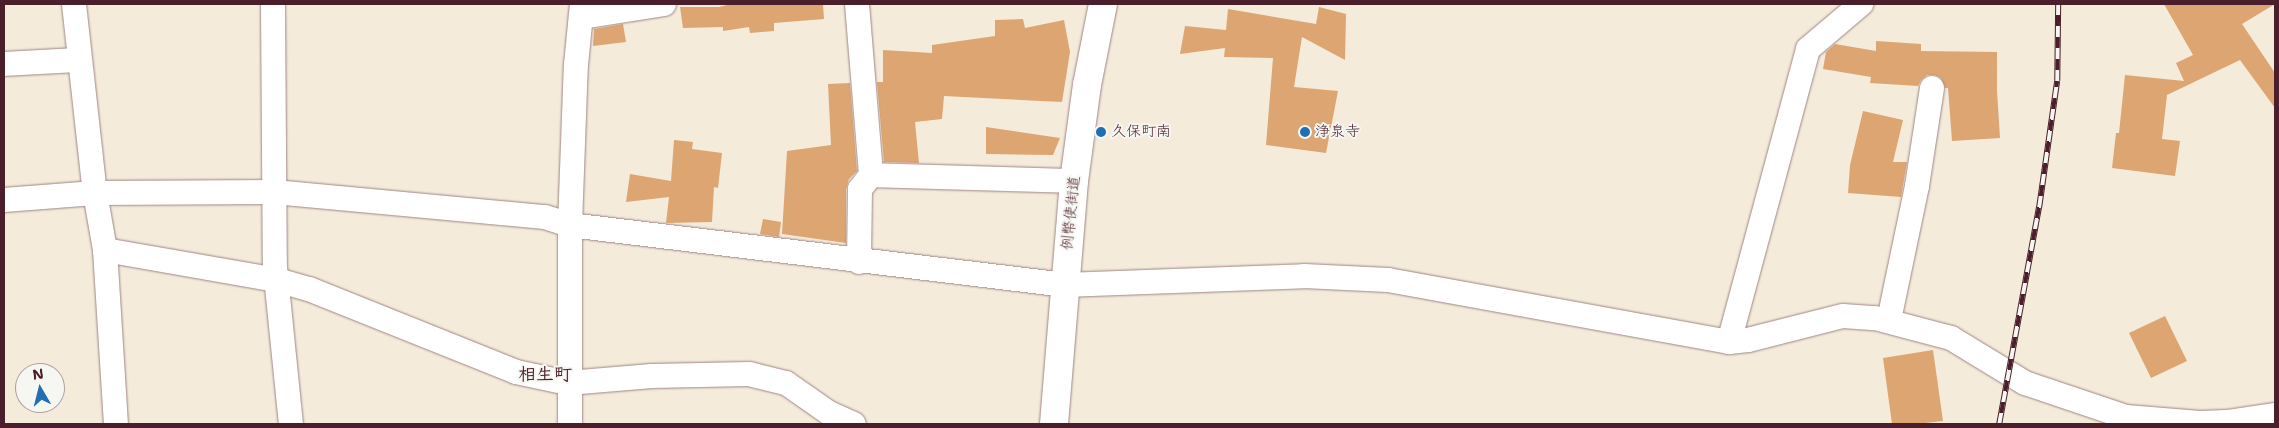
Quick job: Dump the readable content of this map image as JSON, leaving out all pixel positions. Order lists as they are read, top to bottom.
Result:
{
  "streets": {
    "street": ["例幣使街道"]
  },
  "districts": ["相生町"],
  "places": ["久保町南", "浄泉寺"],
  "north": "top"
}
